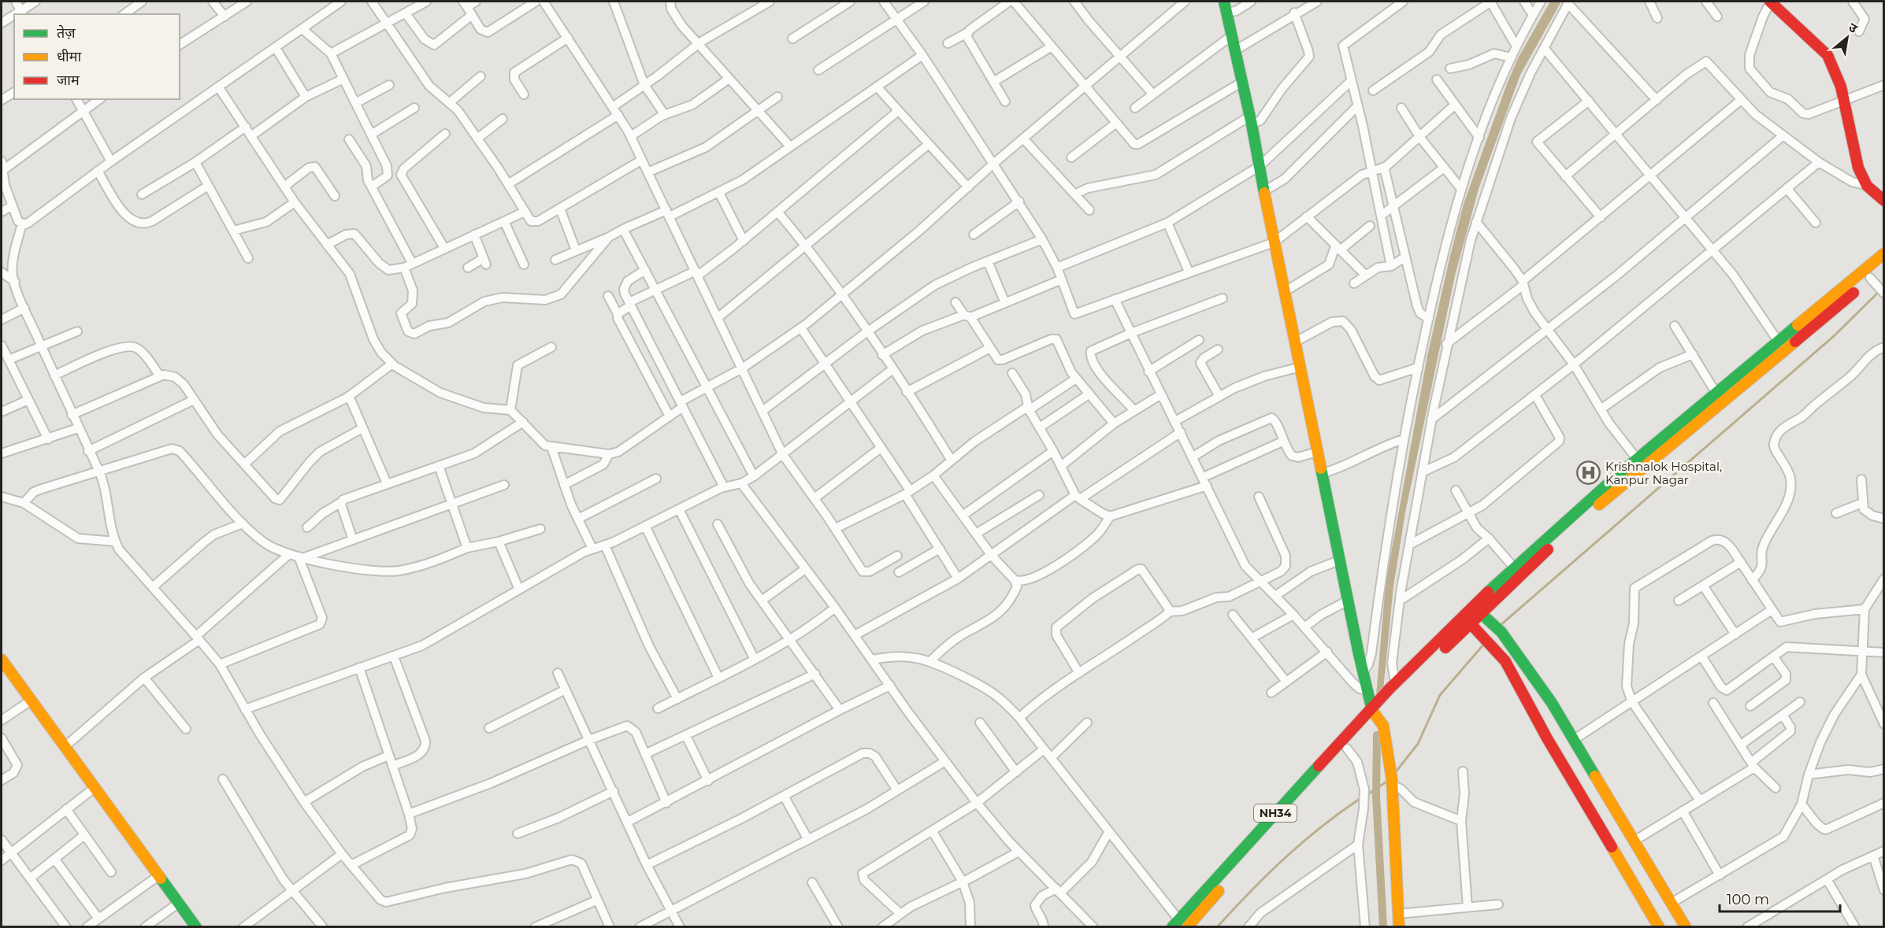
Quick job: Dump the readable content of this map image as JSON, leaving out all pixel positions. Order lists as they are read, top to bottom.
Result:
{
  "streets": {
    "main road": ["NH34"]
  },
  "places": {
    "hospital": ["Krishnalok Hospital, Kanpur Nagar"]
  },
  "legend": ["तेज़", "धीमा", "जाम"],
  "scale_bar": "100 m",
  "north": "top right"
}
